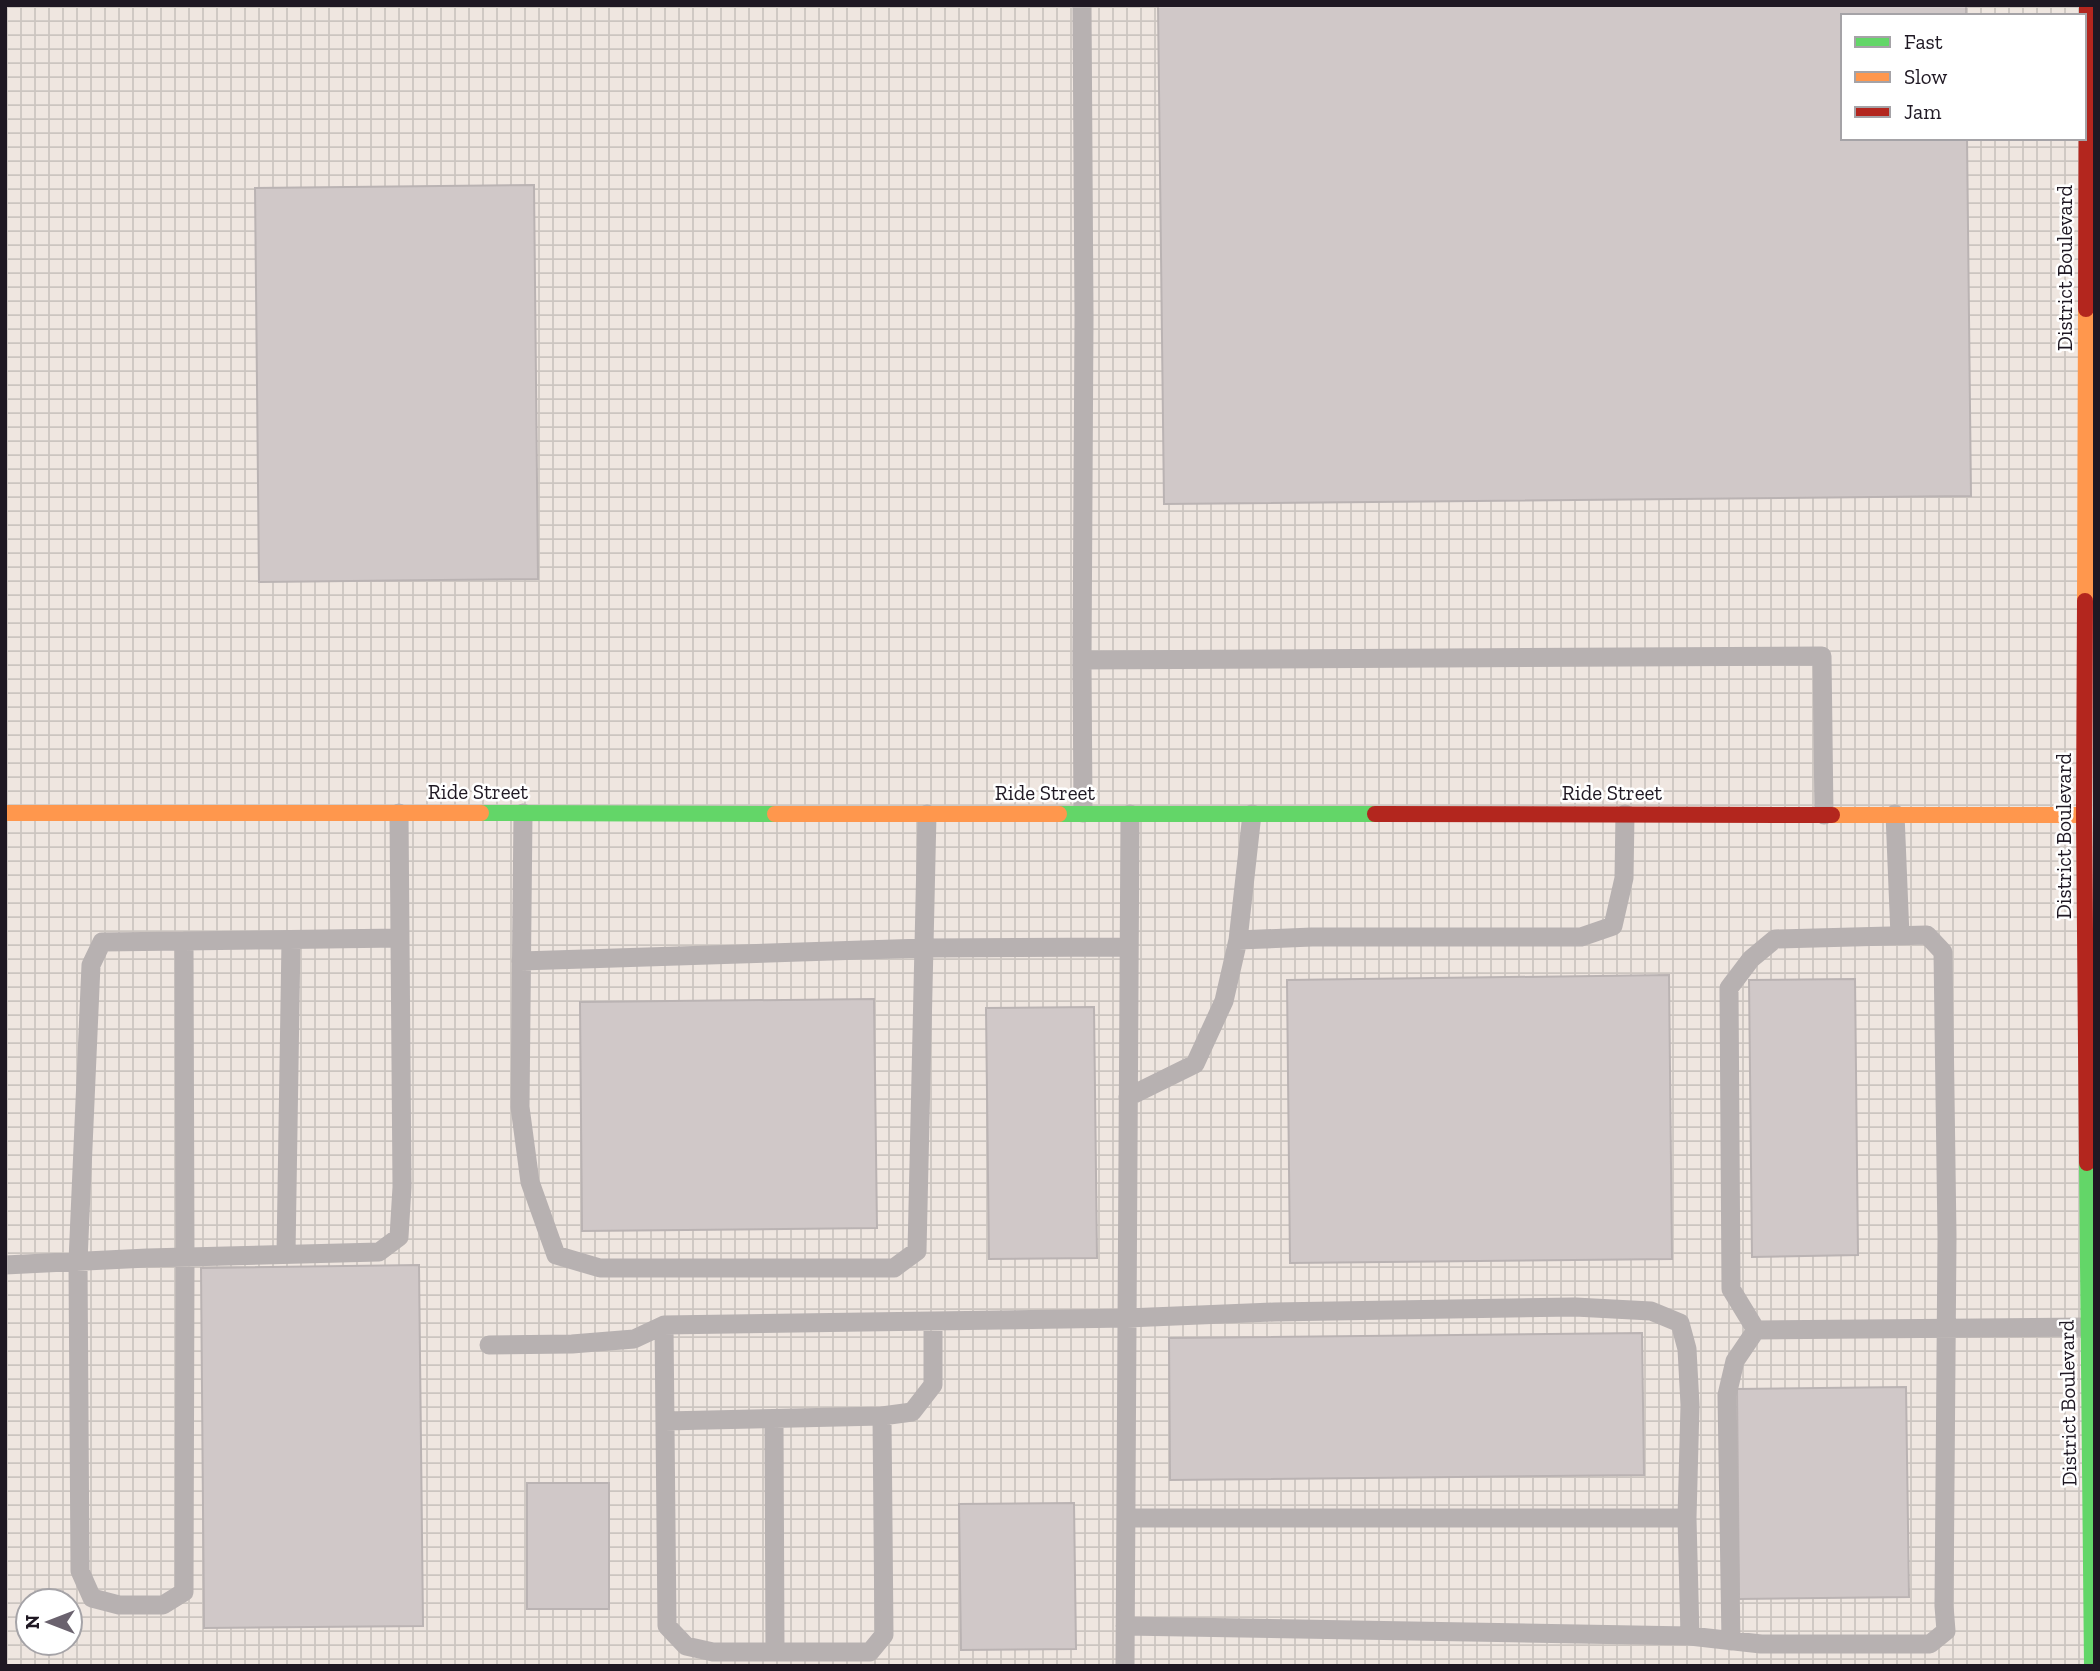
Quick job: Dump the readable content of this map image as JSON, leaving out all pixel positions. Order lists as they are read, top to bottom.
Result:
{
  "streets": {
    "street": ["District Boulevard", "Ride Street"]
  },
  "crossings": [
    ["District Boulevard", "Ride Street"]
  ],
  "legend": ["Fast", "Slow", "Jam"],
  "north": "left"
}
